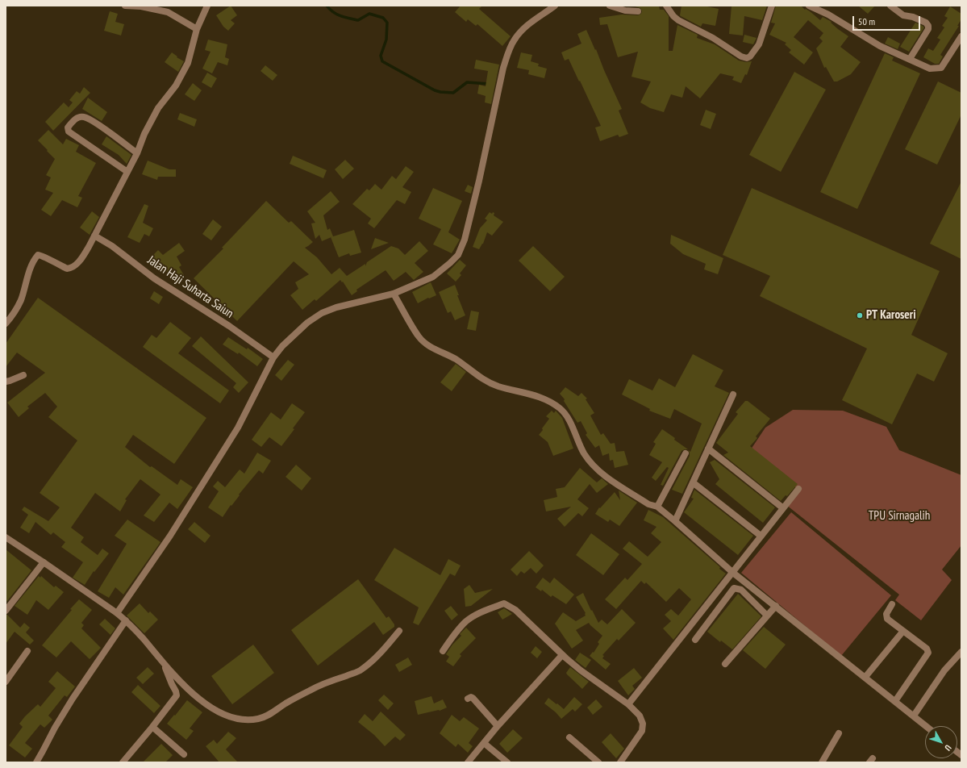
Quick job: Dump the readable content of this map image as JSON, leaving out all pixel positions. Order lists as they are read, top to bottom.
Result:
{
  "streets": {
    "street": ["Jalan Haji Suharta Saiun"]
  },
  "parks": ["TPU Sirnagalih"],
  "places": ["PT Karoseri"],
  "scale_bar": "50 m",
  "north": "bottom right"
}
